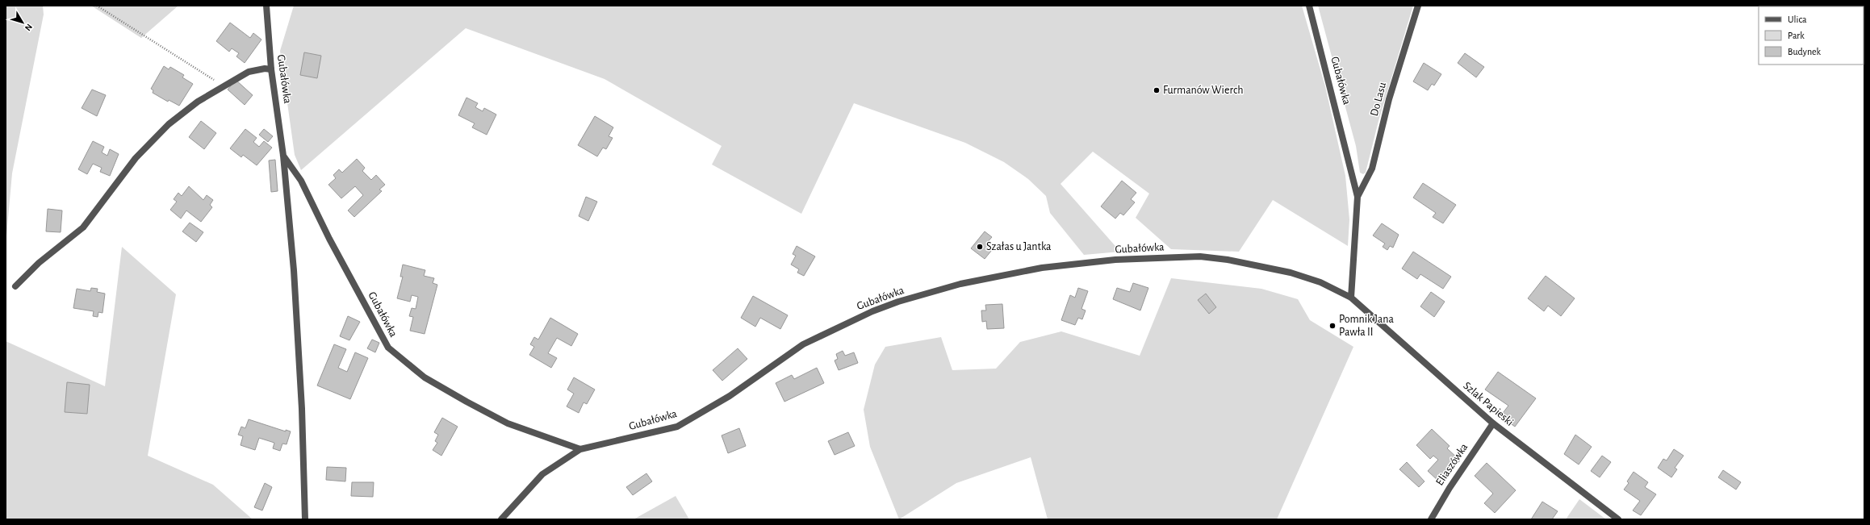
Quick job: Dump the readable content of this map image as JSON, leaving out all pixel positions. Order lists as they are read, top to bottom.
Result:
{
  "streets": {
    "street": [
      "Gubałówka",
      "Do Lasu",
      "Szlak Papieski",
      "Eliaszówka"
    ]
  },
  "crossings": [
    ["Gubałówka", "Do Lasu"],
    ["Gubałówka", "Szlak Papieski"],
    ["Szlak Papieski", "Eliaszówka"]
  ],
  "places": ["Furmanów Wierch", "Szałas u Jantka", "Pomnik Jana Pawła II"],
  "legend": ["Ulica", "Park", "Budynek"],
  "north": "bottom right"
}
